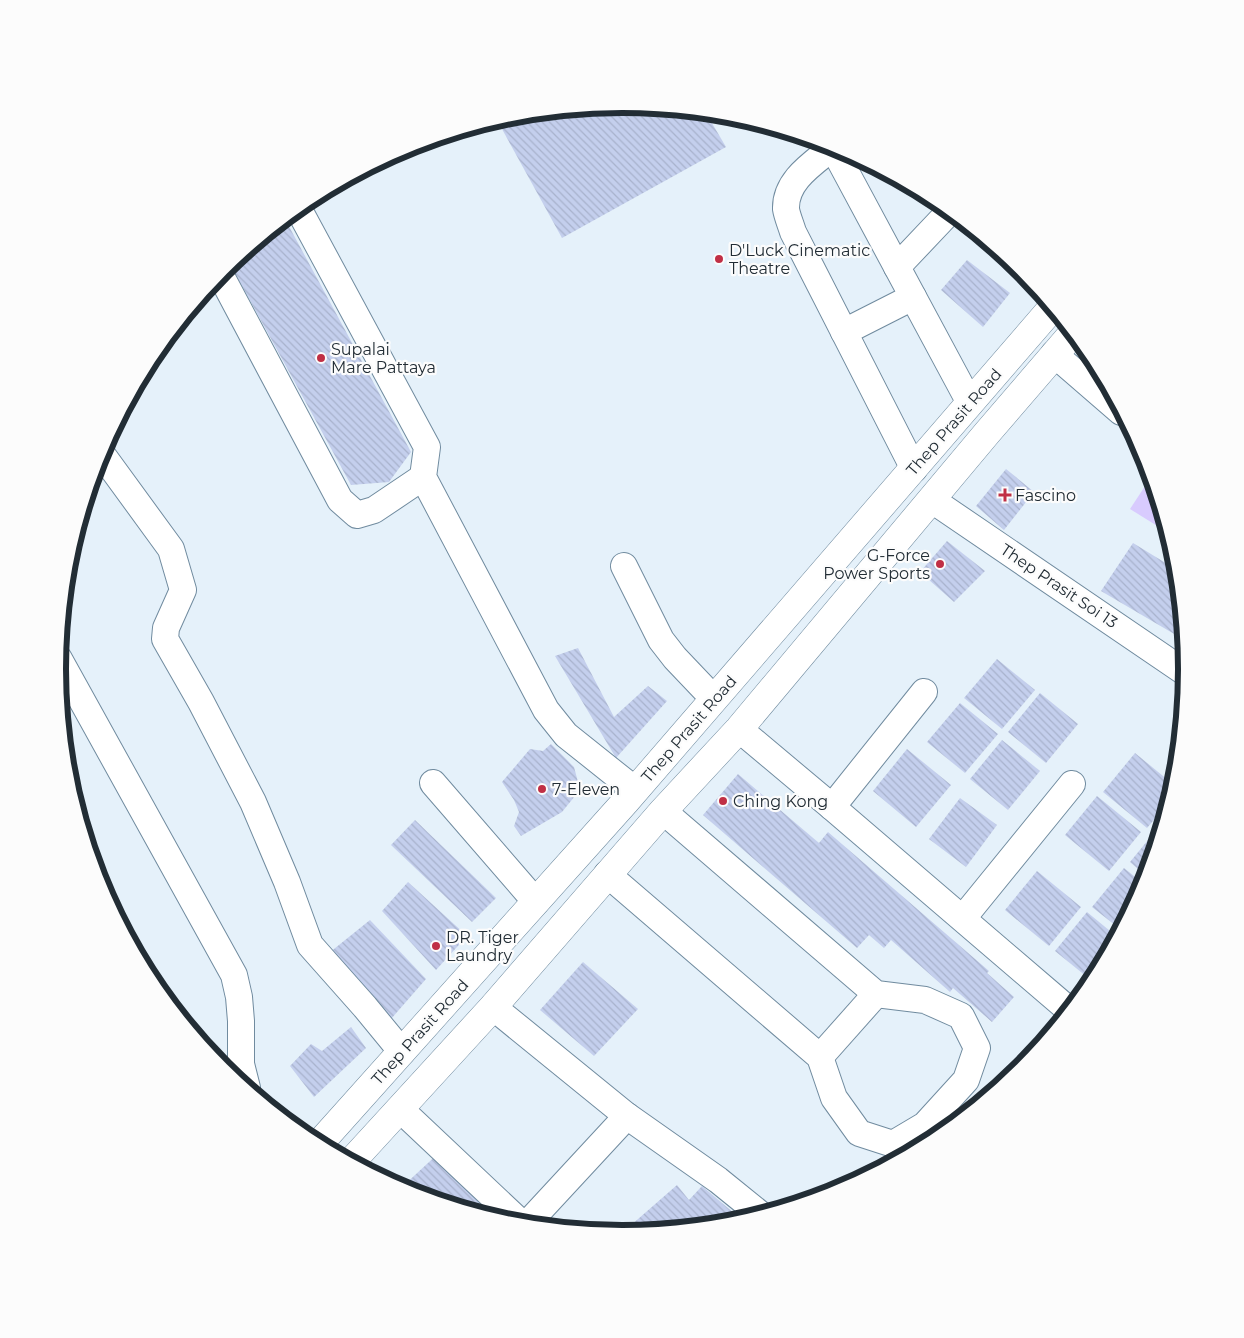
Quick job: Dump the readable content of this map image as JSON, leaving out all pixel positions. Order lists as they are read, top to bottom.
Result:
{
  "streets": {
    "main road": ["Thep Prasit Road"],
    "street": ["Thep Prasit Soi 13"]
  },
  "crossings": [
    ["Thep Prasit Road", "Thep Prasit Soi 13"]
  ],
  "places": {
    "other": [
      "D'Luck Cinematic Theatre",
      "Supalai Mare Pattaya",
      "G-Force Power Sports",
      "7-Eleven",
      "Ching Kong",
      "DR. Tiger Laundry"
    ],
    "health": ["Fascino"]
  }
}
